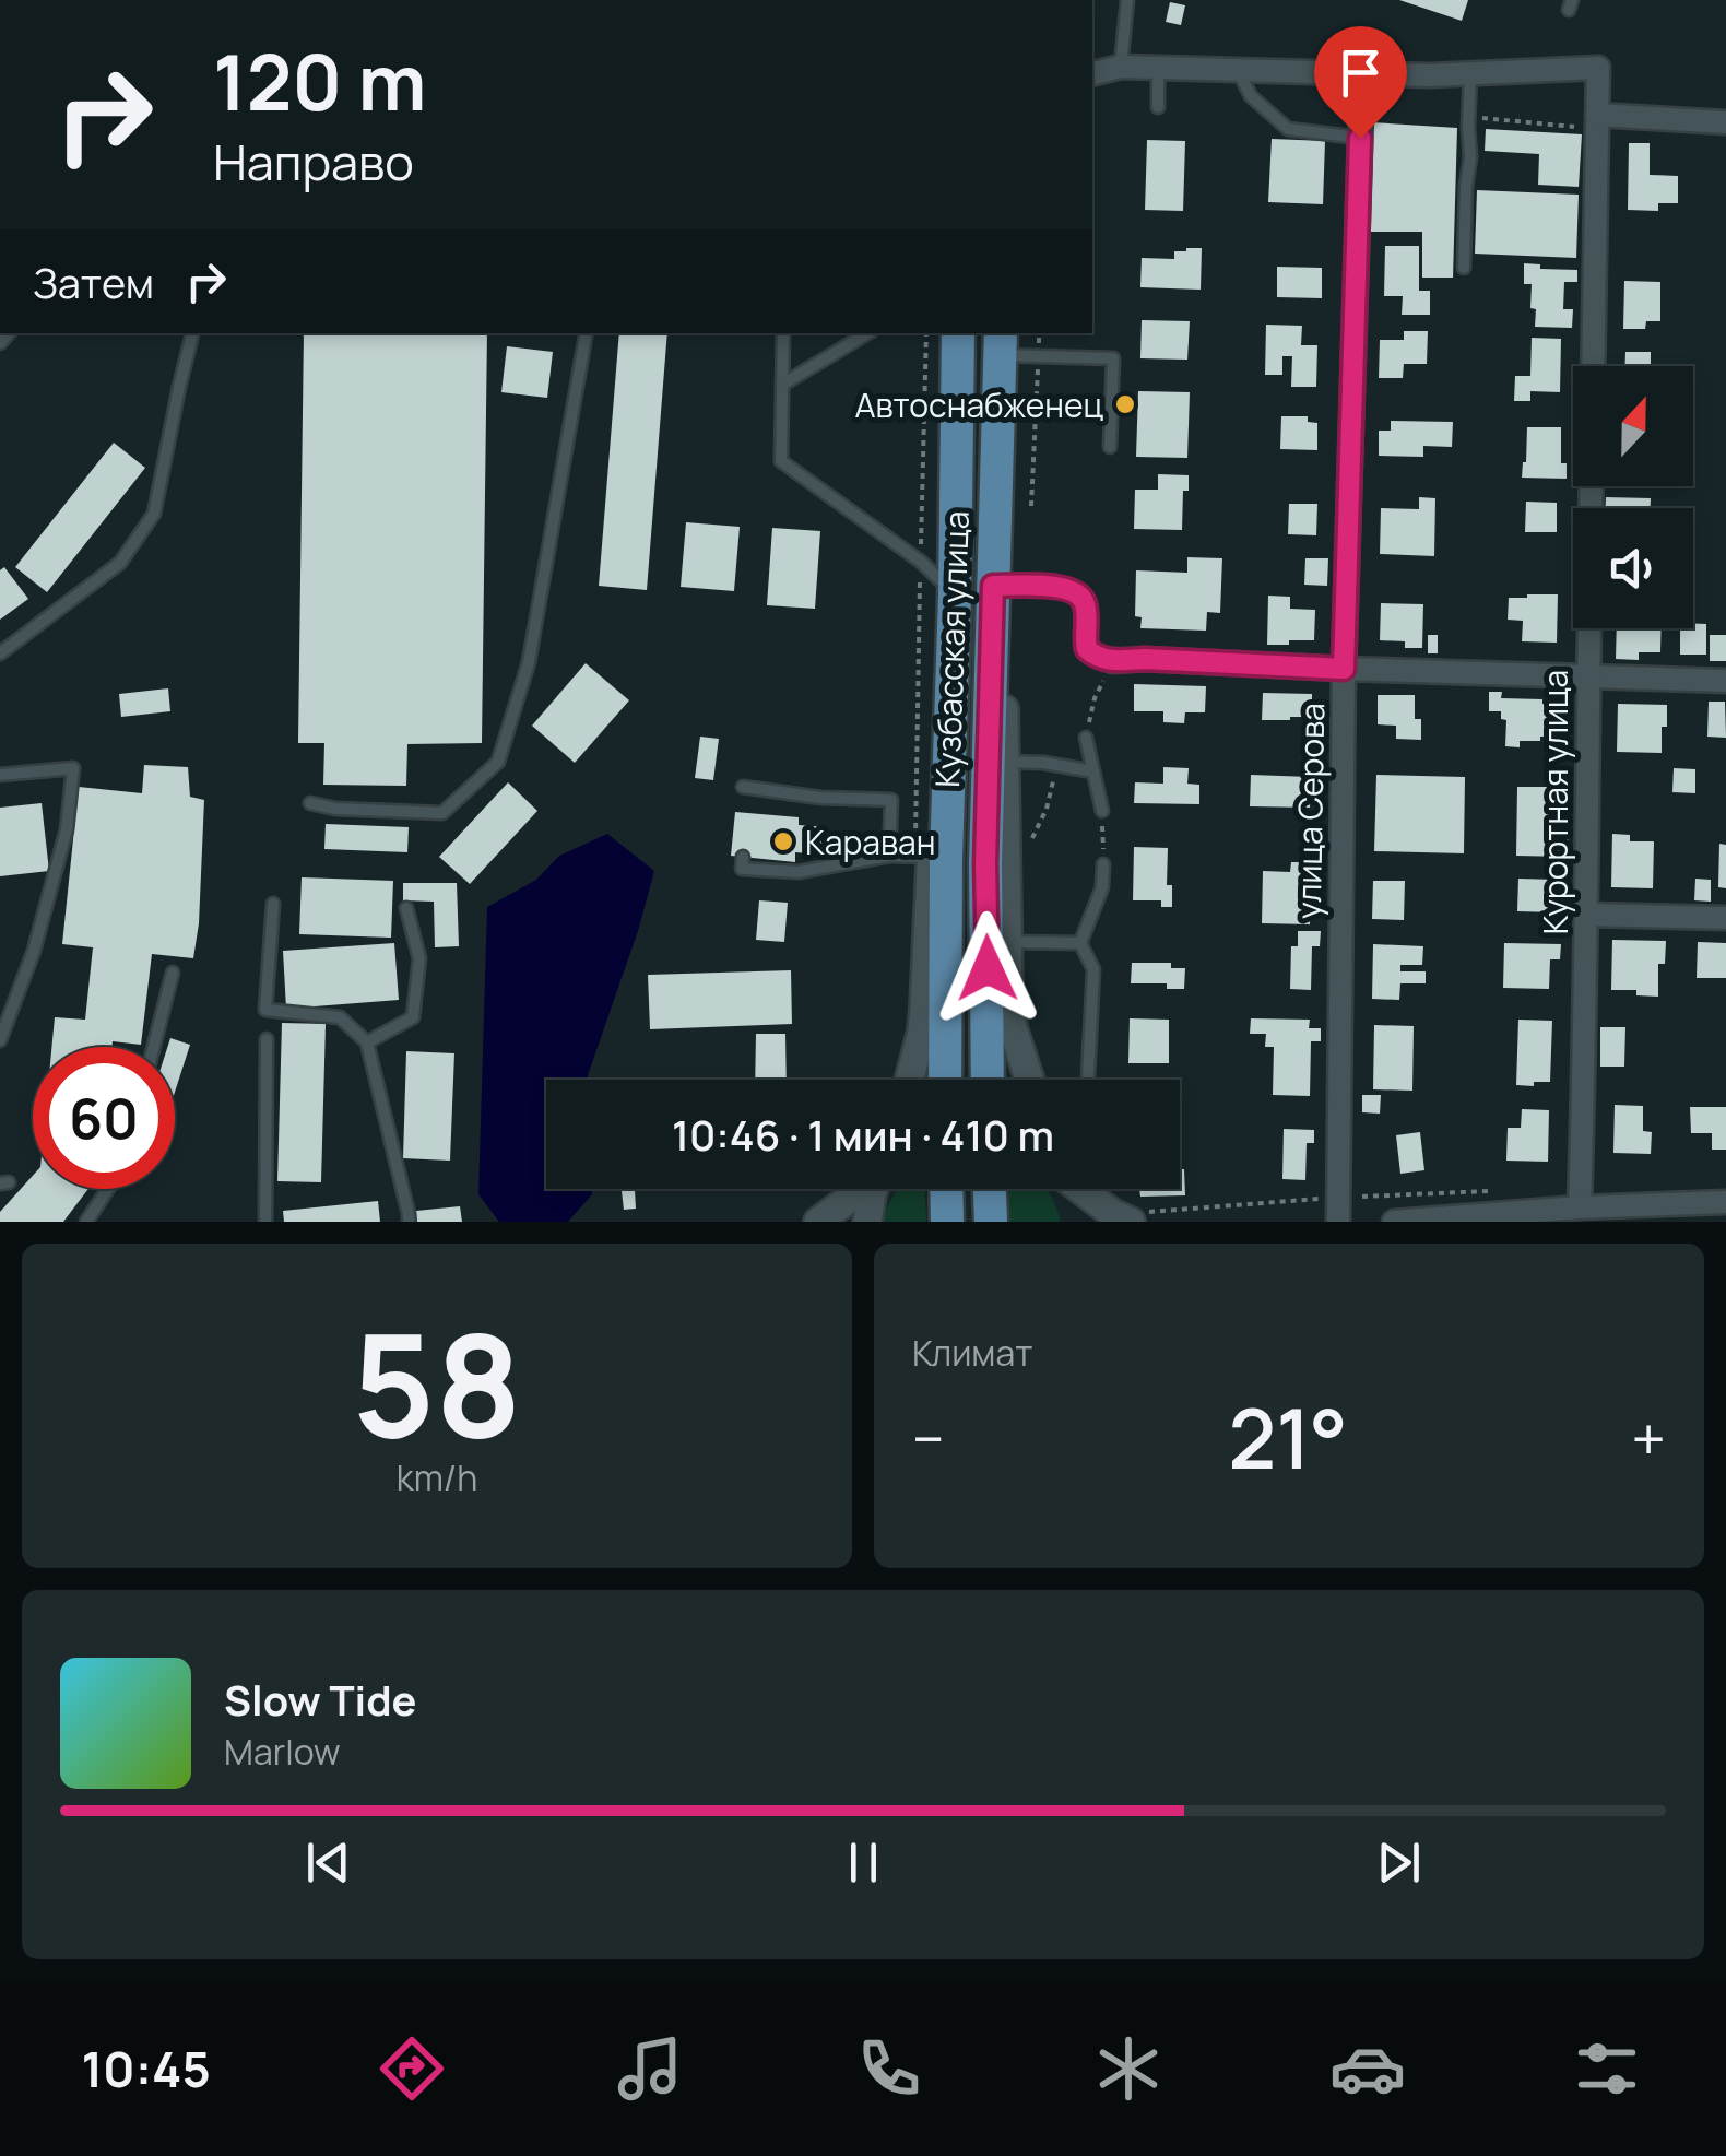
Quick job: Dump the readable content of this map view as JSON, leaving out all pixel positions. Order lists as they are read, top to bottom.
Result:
{
  "streets": {
    "main road": ["Кузбасская улица"],
    "street": ["Курортная улица", "улица Серова"]
  },
  "places": ["Автоснабженец", "Караван"],
  "north": "top",
  "page": {
    "turn": ["120 m", "Направо"],
    "then": "Затем",
    "limit": "60",
    "trip": "10:46 · 1 мин · 410 m",
    "tile": [
      ["58", "km/h"],
      "Климат"
    ],
    "heat": ["−", "21°", "+"],
    "song": ["Slow Tide", "Marlow"],
    "tabs": "10:45"
  }
}
